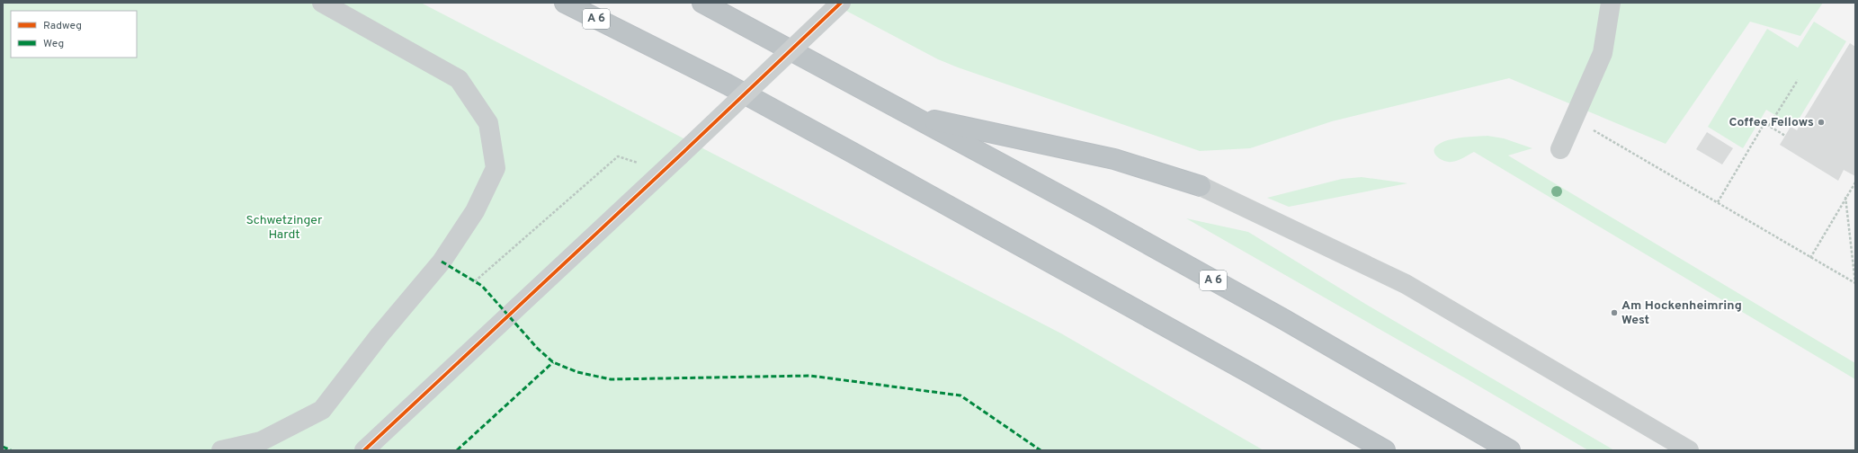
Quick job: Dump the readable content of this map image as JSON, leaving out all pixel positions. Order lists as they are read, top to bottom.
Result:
{
  "streets": {
    "highway": ["A 6"]
  },
  "parks": ["Schwetzinger Hardt"],
  "places": ["Coffee Fellows", "Am Hockenheimring West"],
  "legend": ["Radweg", "Weg"]
}
